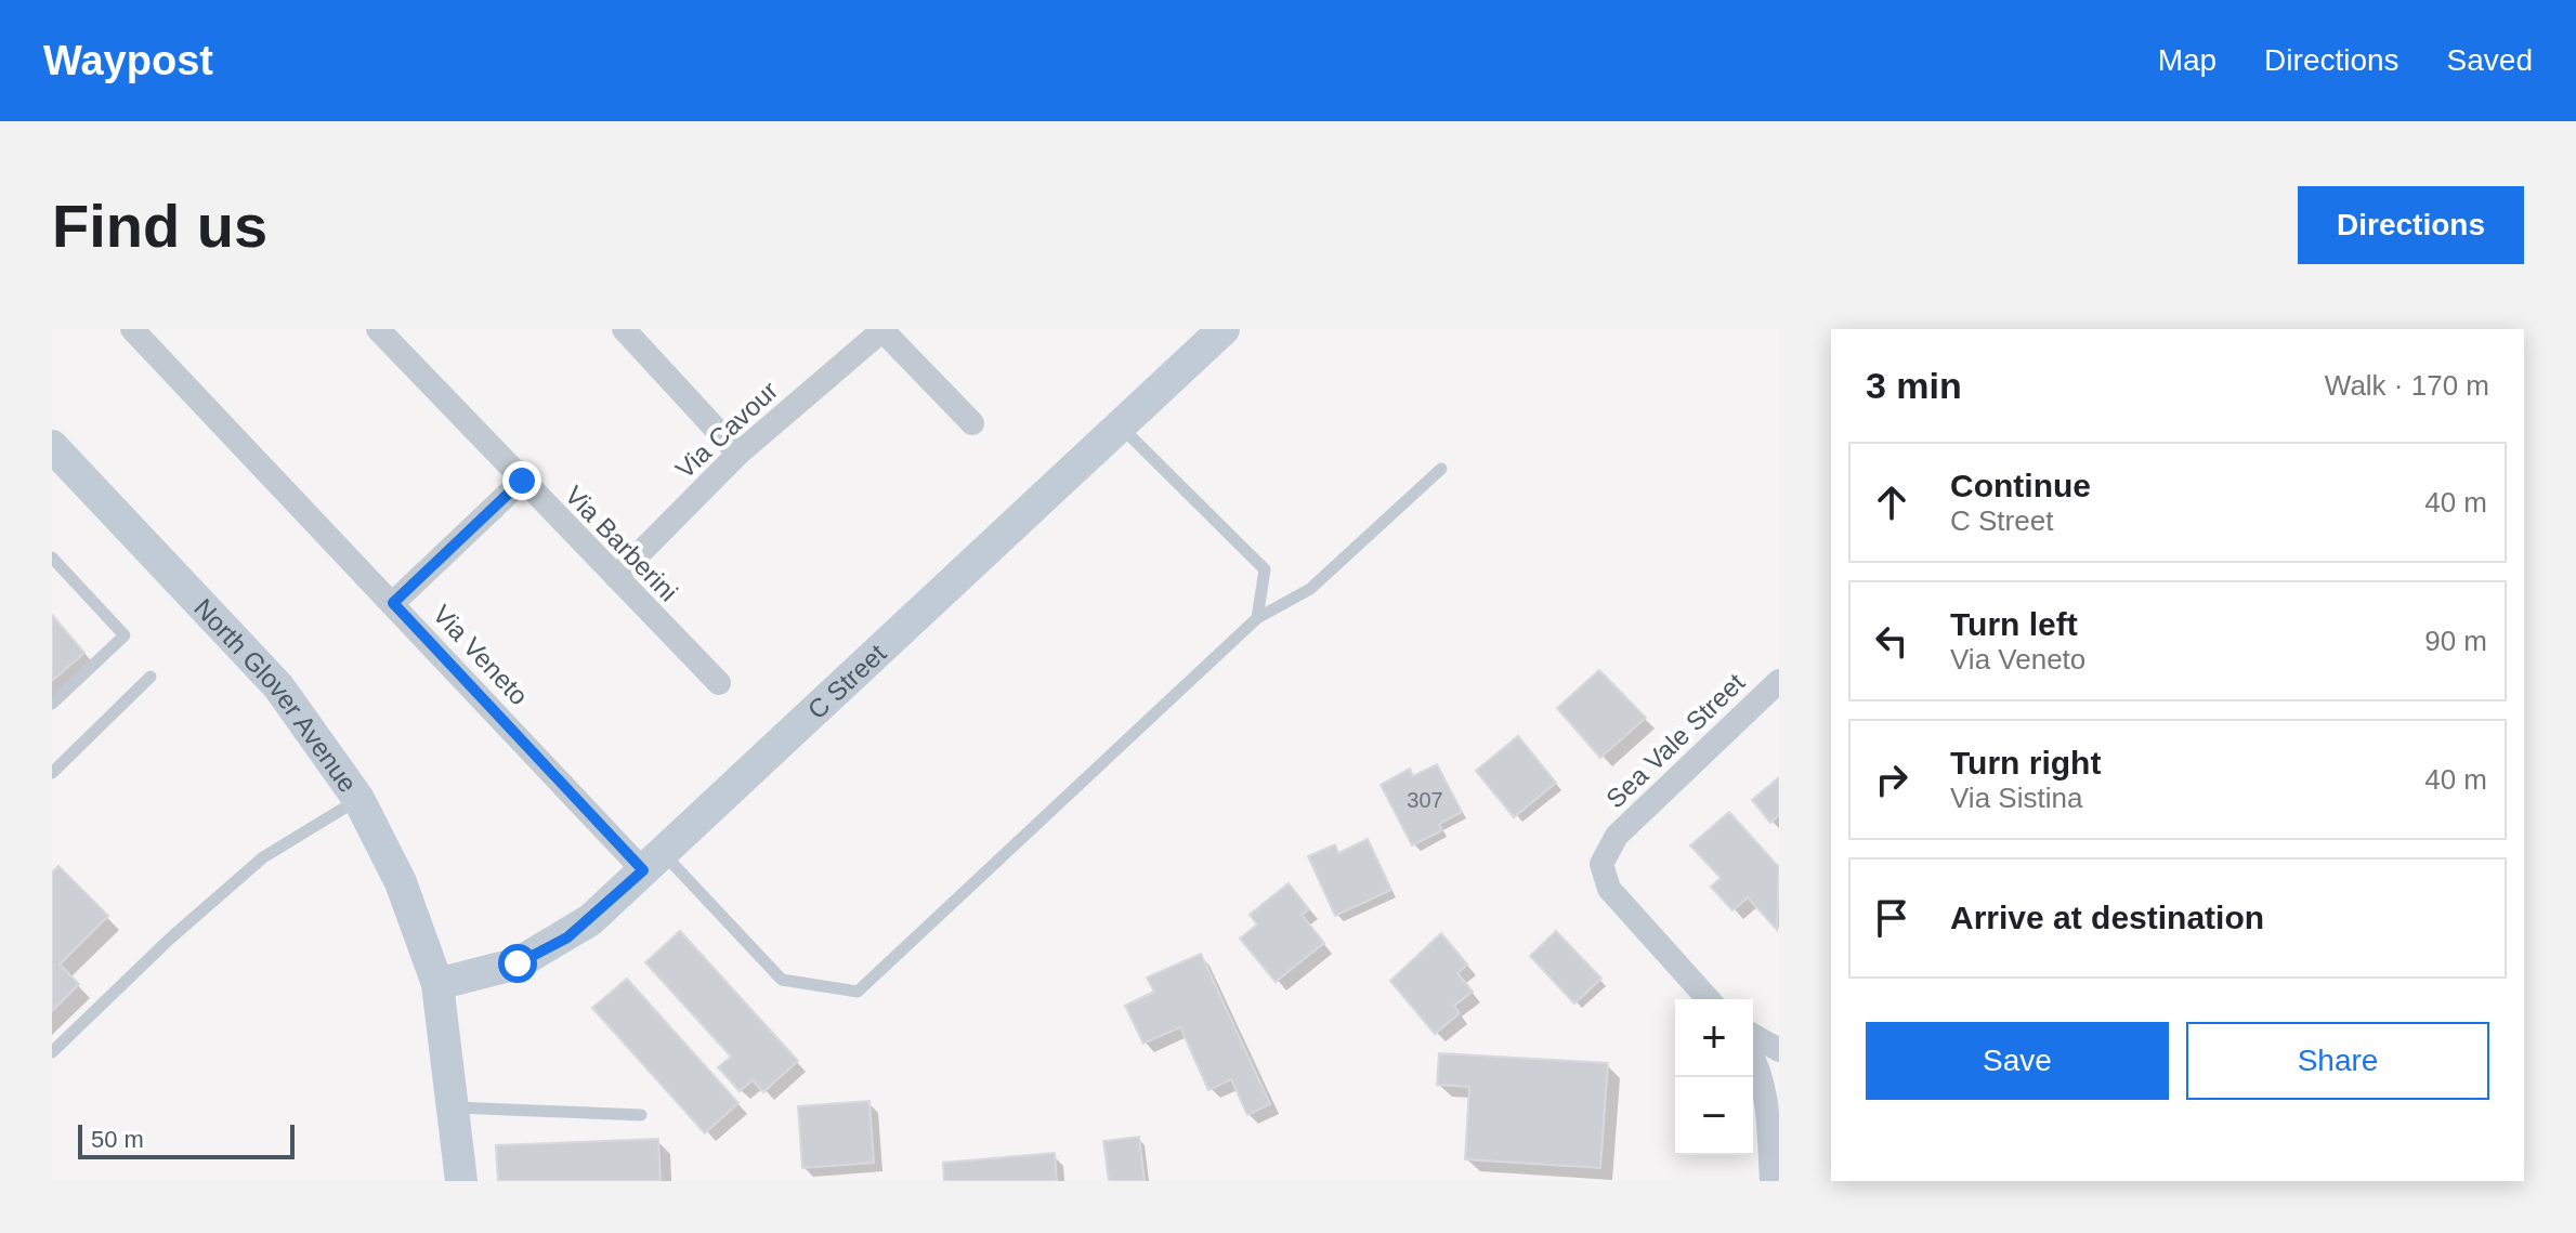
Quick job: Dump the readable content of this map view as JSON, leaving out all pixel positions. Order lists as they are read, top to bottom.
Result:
{
  "streets": {
    "street": [
      "Via Cavour",
      "Via Barberini",
      "Via Veneto",
      "C Street",
      "North Glover Avenue",
      "Sea Vale Street"
    ]
  },
  "crossings": [
    ["Via Cavour", "Via Barberini"],
    ["Via Veneto", "C Street"],
    ["C Street", "North Glover Avenue"]
  ],
  "house_numbers": ["307"],
  "scale_bar": "50 m",
  "page": {
    "header": "Waypost",
    "nav": ["Map", "Directions", "Saved"],
    "buttons": [
      "Directions",
      ["Save", "Share"]
    ],
    "title": "Find us",
    "heading": ["3 min", "Walk · 170 m"],
    "list": [
      ["Continue", "C Street", "40 m"],
      ["Turn left", "Via Veneto", "90 m"],
      ["Turn right", "Via Sistina", "40 m"],
      "Arrive at destination"
    ],
    "map_buttons": ["+", "−"],
    "scale": "50 m"
  }
}
